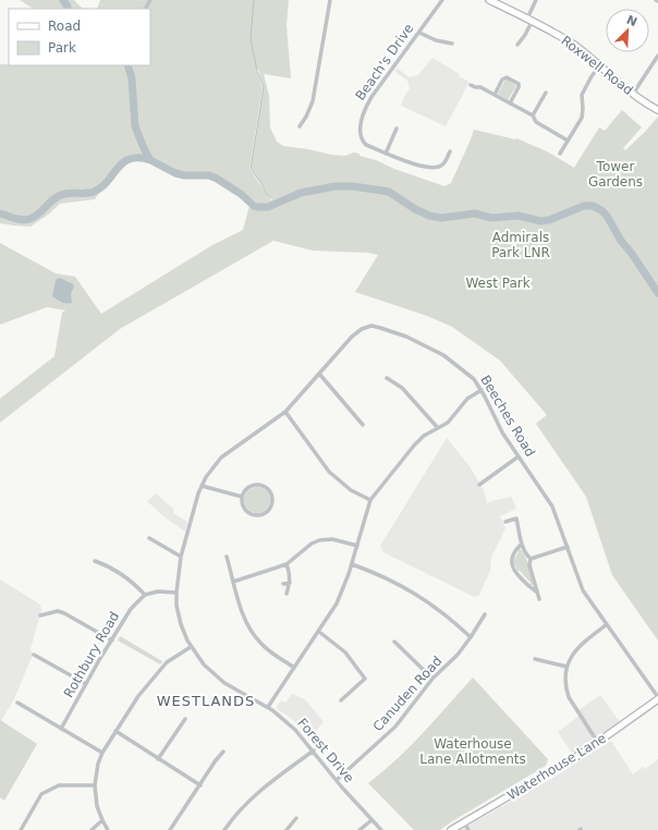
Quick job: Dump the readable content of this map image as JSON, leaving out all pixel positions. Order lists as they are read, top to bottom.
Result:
{
  "streets": {
    "main road": ["Roxwell Road", "Waterhouse Lane"],
    "street": [
      "Beach's Drive",
      "Beeches Road",
      "Rothbury Road",
      "Canuden Road",
      "Forest Drive"
    ]
  },
  "crossings": [
    ["Beeches Road", "Forest Drive"],
    ["Beeches Road", "Waterhouse Lane"],
    ["Canuden Road", "Forest Drive"]
  ],
  "districts": ["WESTLANDS"],
  "parks": [
    "Tower Gardens",
    "Admirals Park LNR",
    "West Park",
    "Waterhouse Lane Allotments"
  ],
  "legend": ["Road", "Park"],
  "north": "top right"
}
